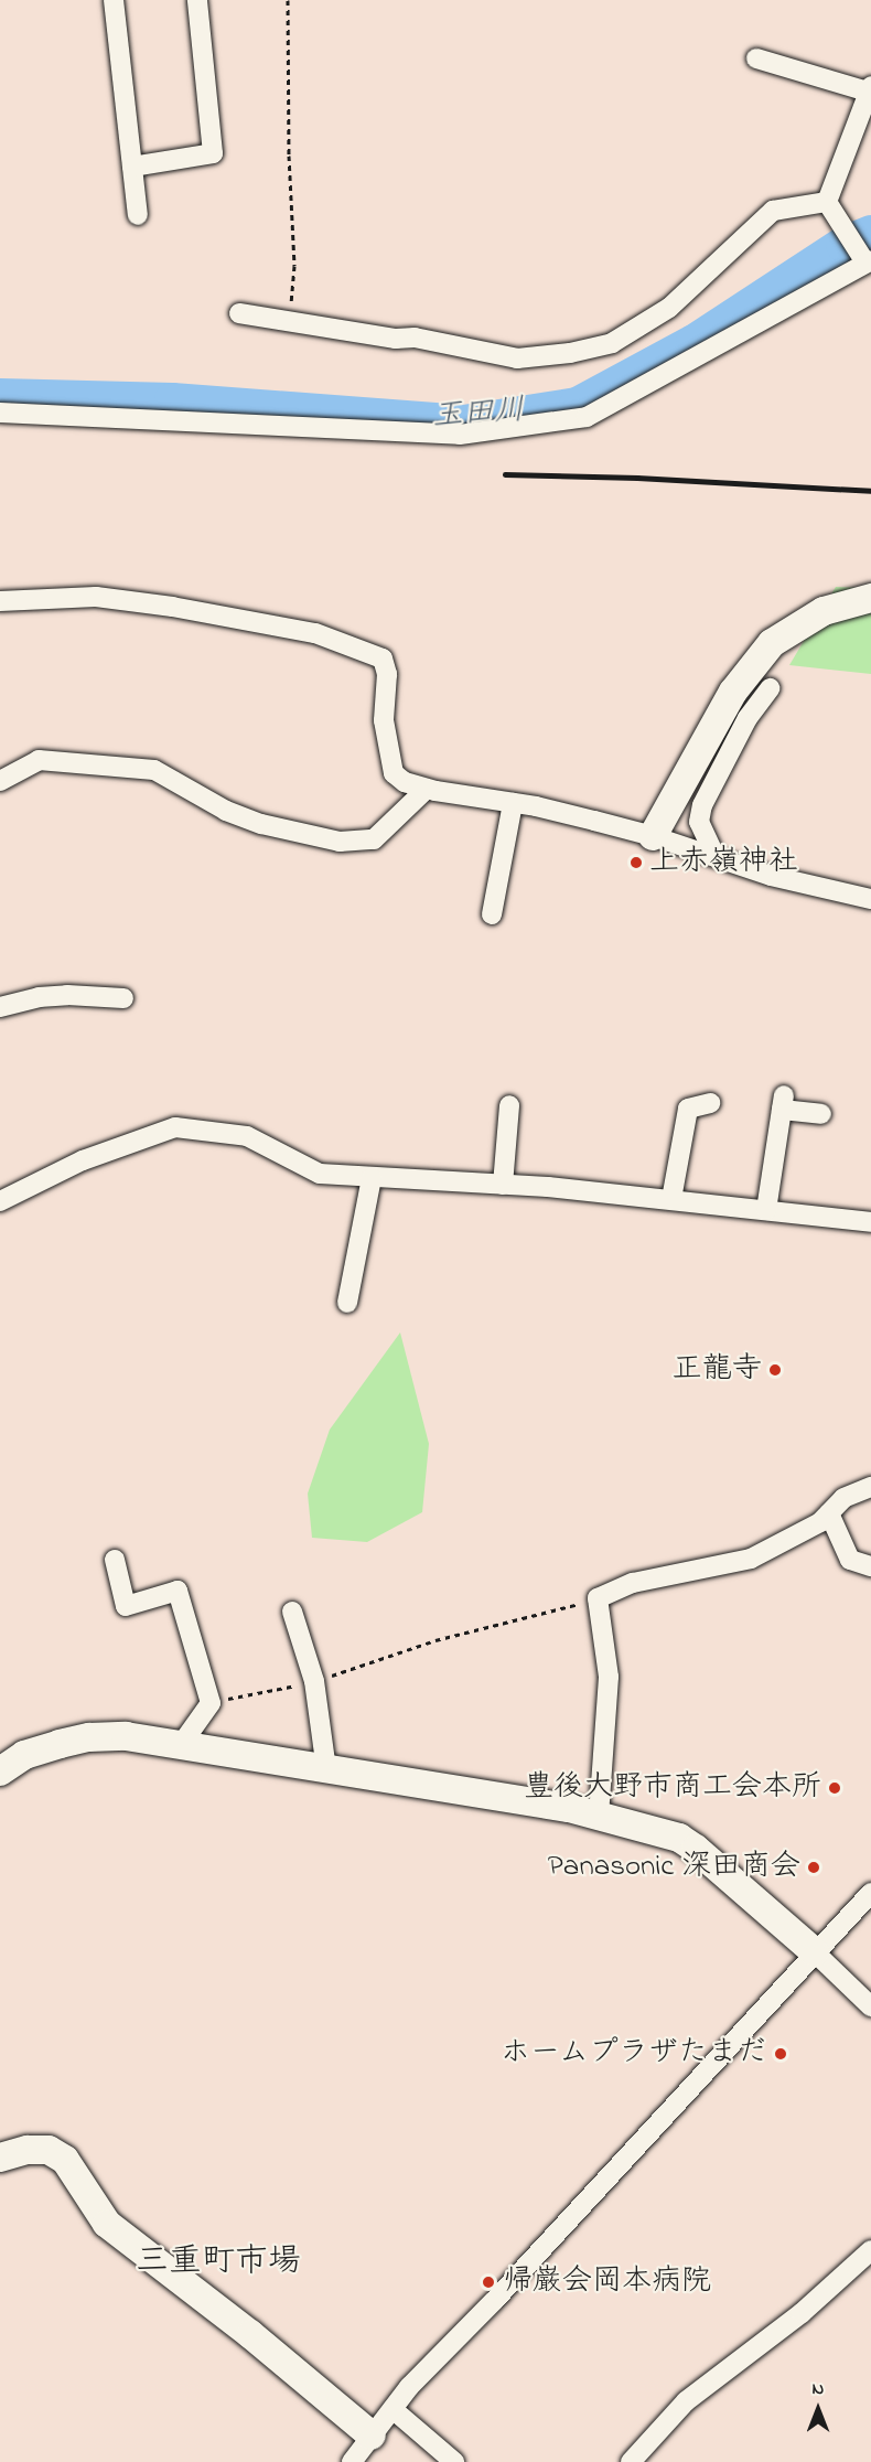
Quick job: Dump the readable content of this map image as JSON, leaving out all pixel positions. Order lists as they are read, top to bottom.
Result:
{
  "districts": ["三重町市場"],
  "water": ["玉田川"],
  "places": [
    "上赤嶺神社",
    "正龍寺",
    "豊後大野市商工会本所",
    "Panasonic 深田商会",
    "ホームプラザたまだ",
    "帰巌会岡本病院"
  ],
  "north": "top"
}
